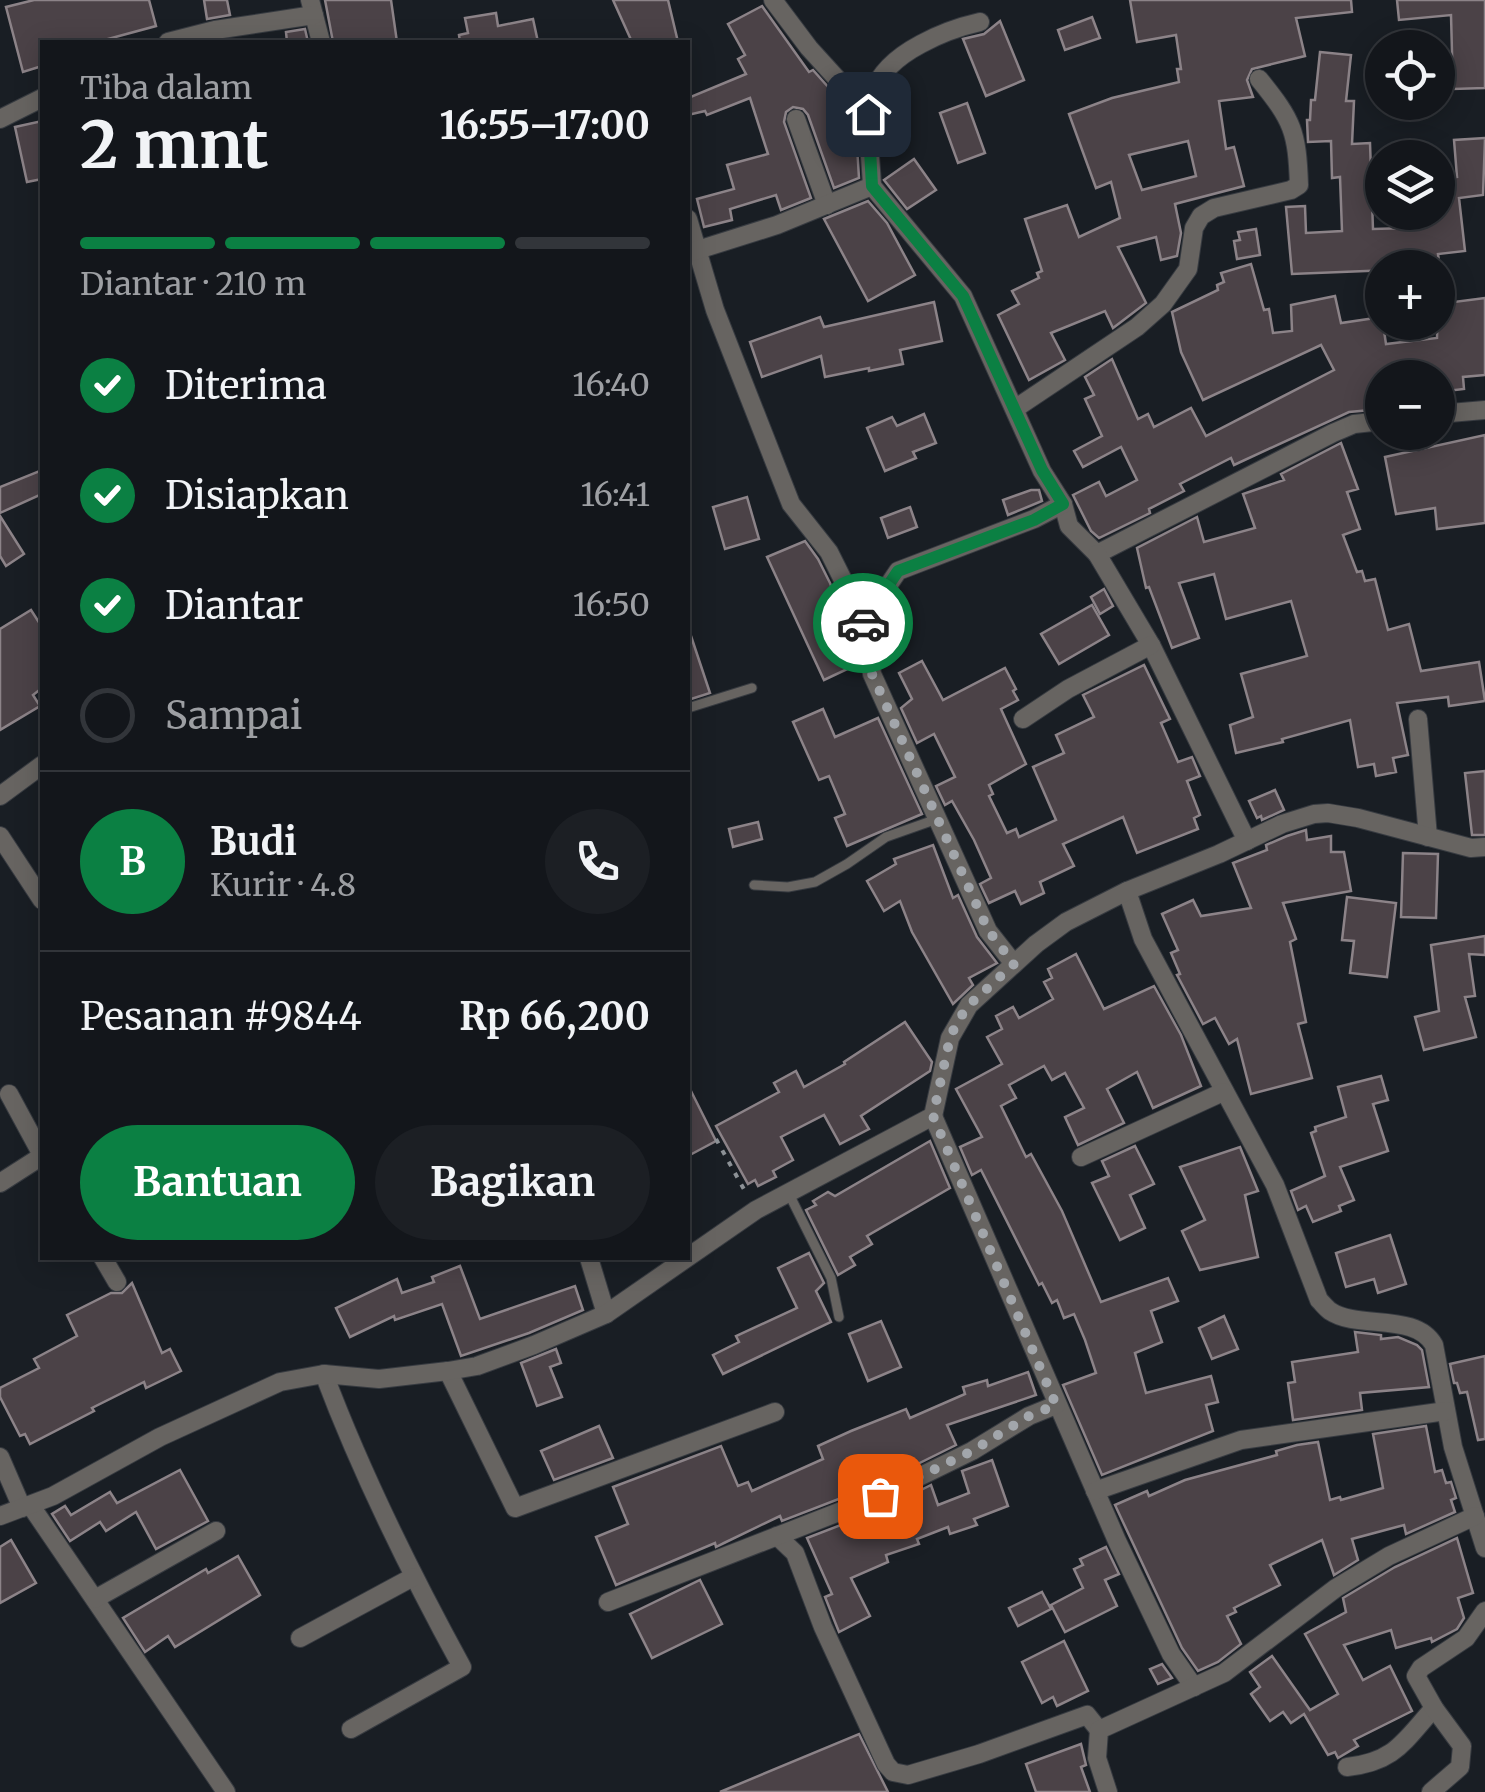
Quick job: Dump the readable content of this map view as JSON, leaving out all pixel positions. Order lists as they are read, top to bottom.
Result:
{
  "page": {
    "map_buttons": ["+", "−"],
    "heading": ["2 mnt", "Tiba dalam", "16:55–17:00"],
    "panel": [
      "Budi",
      "Kurir · 4.8",
      "Pesanan #9844",
      "Rp 66,200"
    ],
    "bar": "Diantar · 210 m",
    "list": [
      ["Diterima", "16:40"],
      ["Disiapkan", "16:41"],
      ["Diantar", "16:50"],
      "Sampai"
    ],
    "round": "B",
    "buttons": ["Bantuan", "Bagikan"]
  }
}
